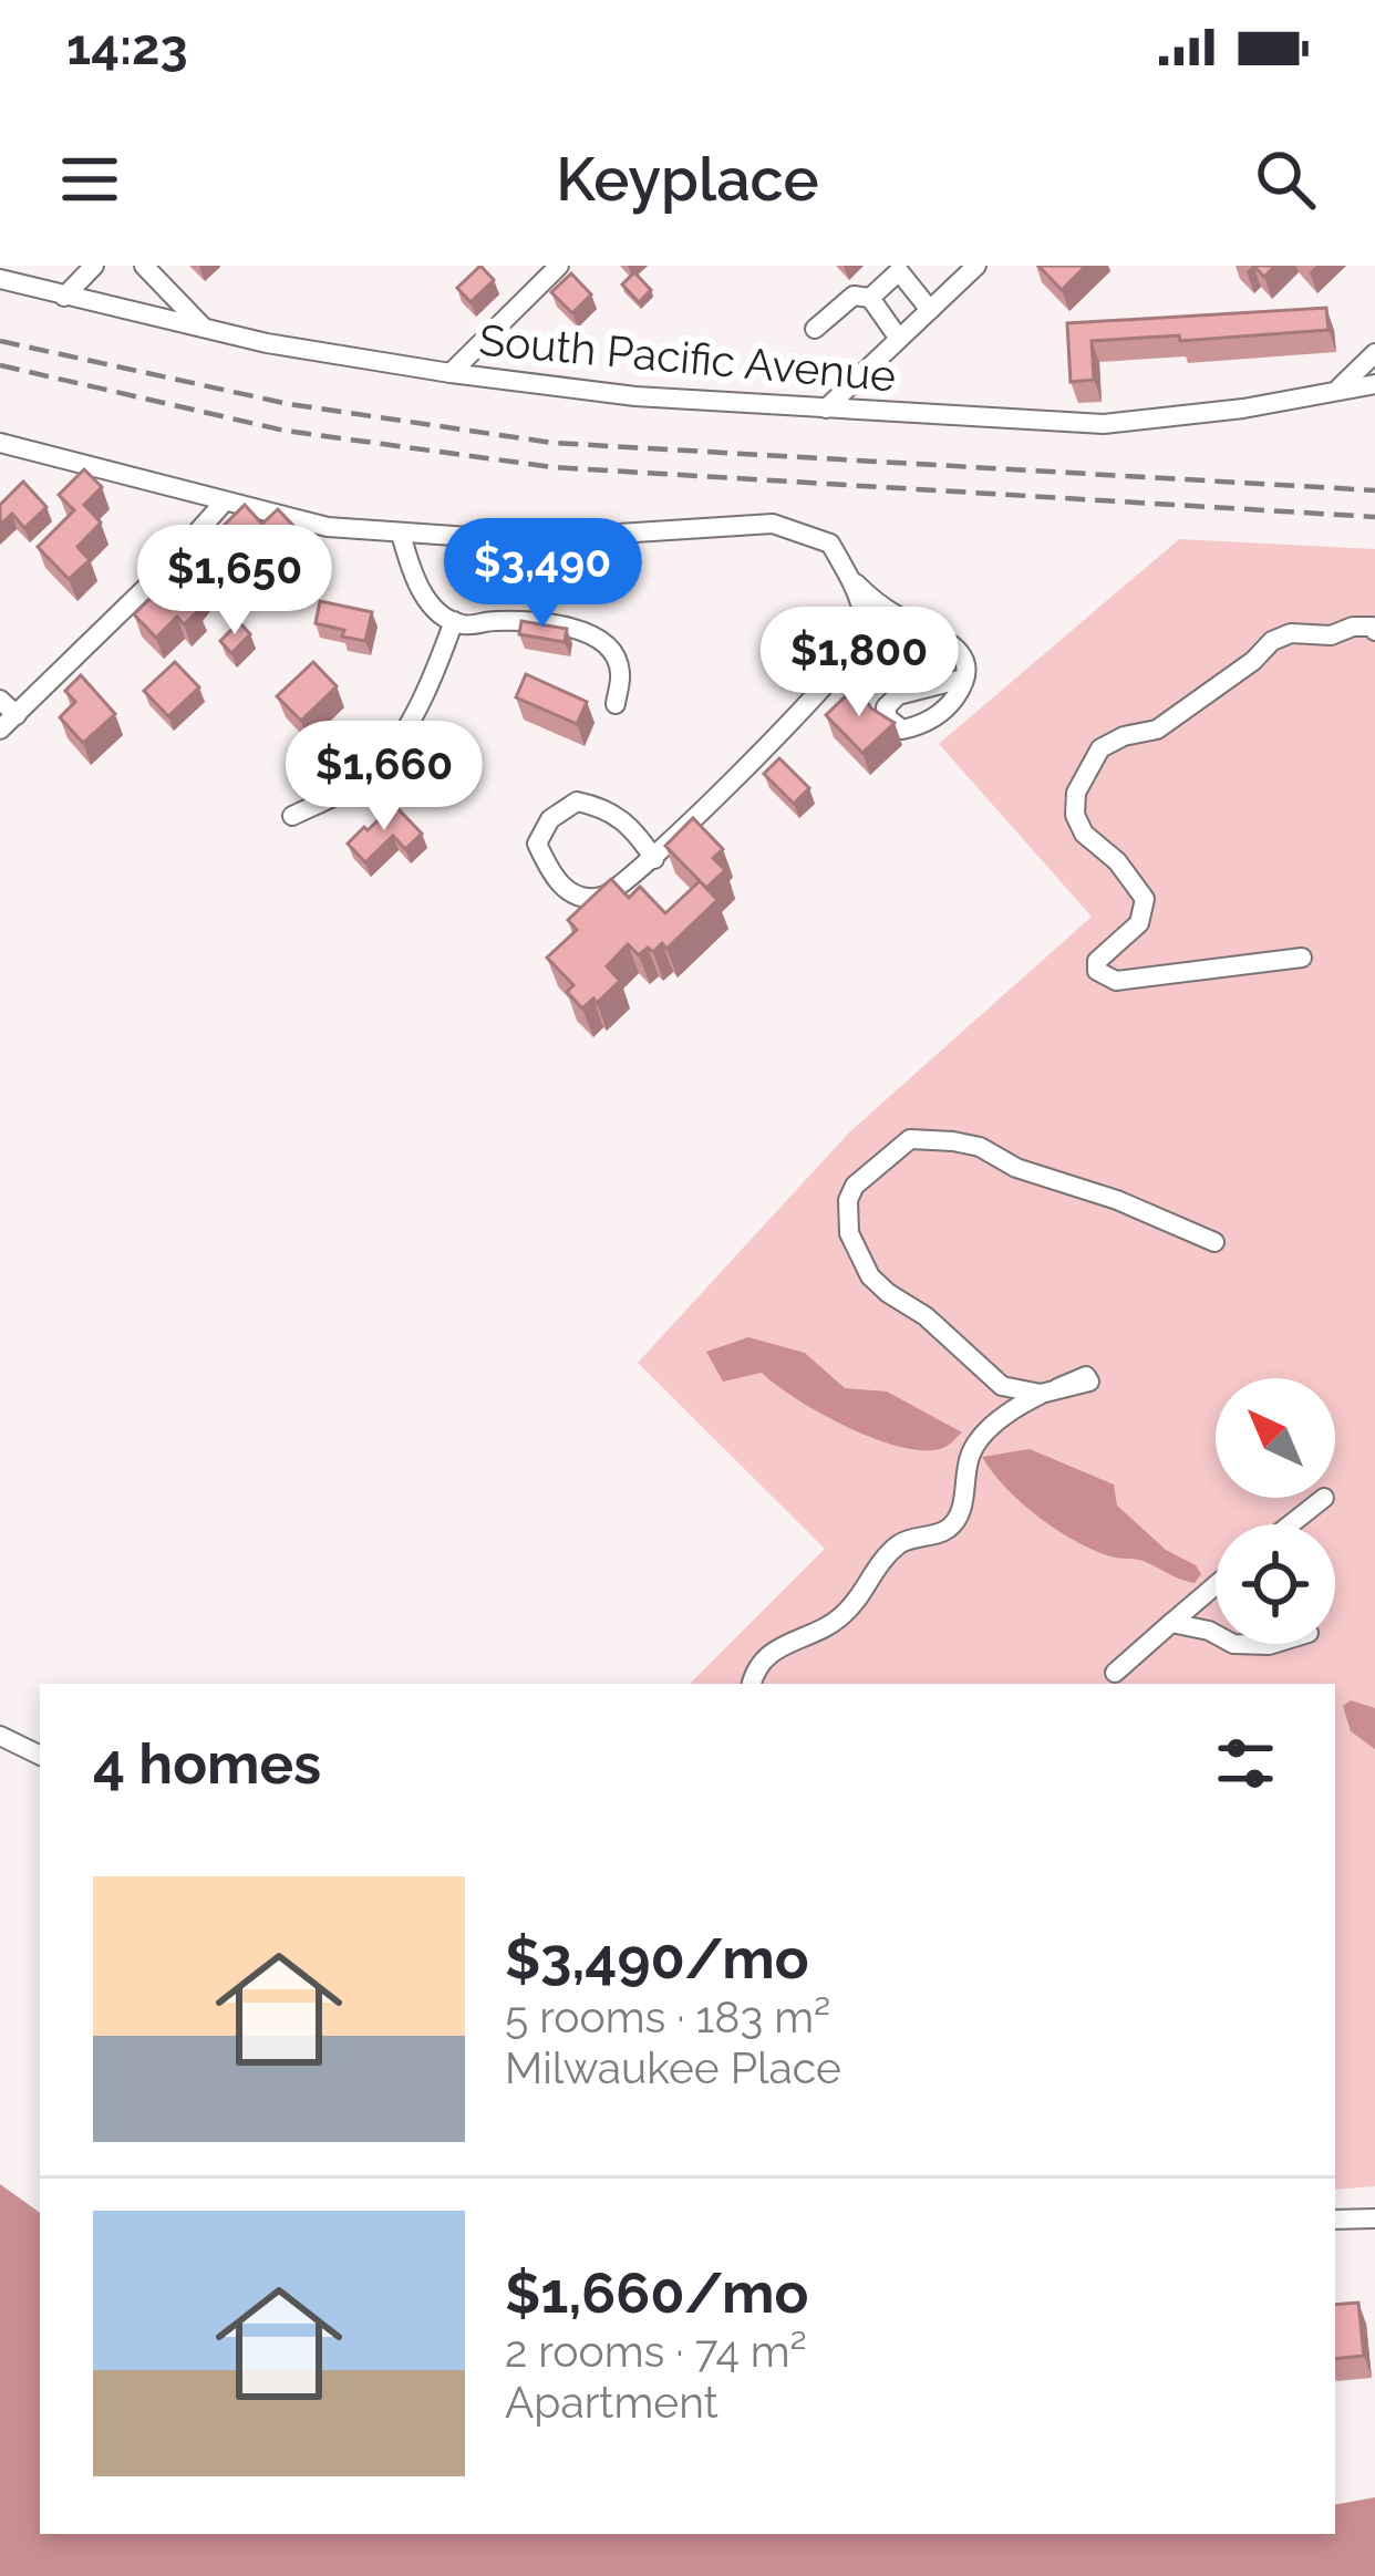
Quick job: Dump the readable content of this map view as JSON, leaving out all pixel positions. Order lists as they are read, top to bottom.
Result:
{
  "streets": {
    "street": ["South Pacific Avenue"]
  },
  "north": "top left",
  "page": {
    "status": "14:23",
    "header": "Keyplace",
    "price": [
      "$3,490",
      "$1,650",
      "$1,800",
      "$1,660"
    ],
    "heading": "4 homes",
    "list": [
      {
        "name": "$3,490/mo",
        "note": "5 rooms · 183 m² · Milwaukee Place"
      },
      {
        "name": "$1,660/mo",
        "note": "2 rooms · 74 m² · Apartment"
      }
    ]
  }
}
